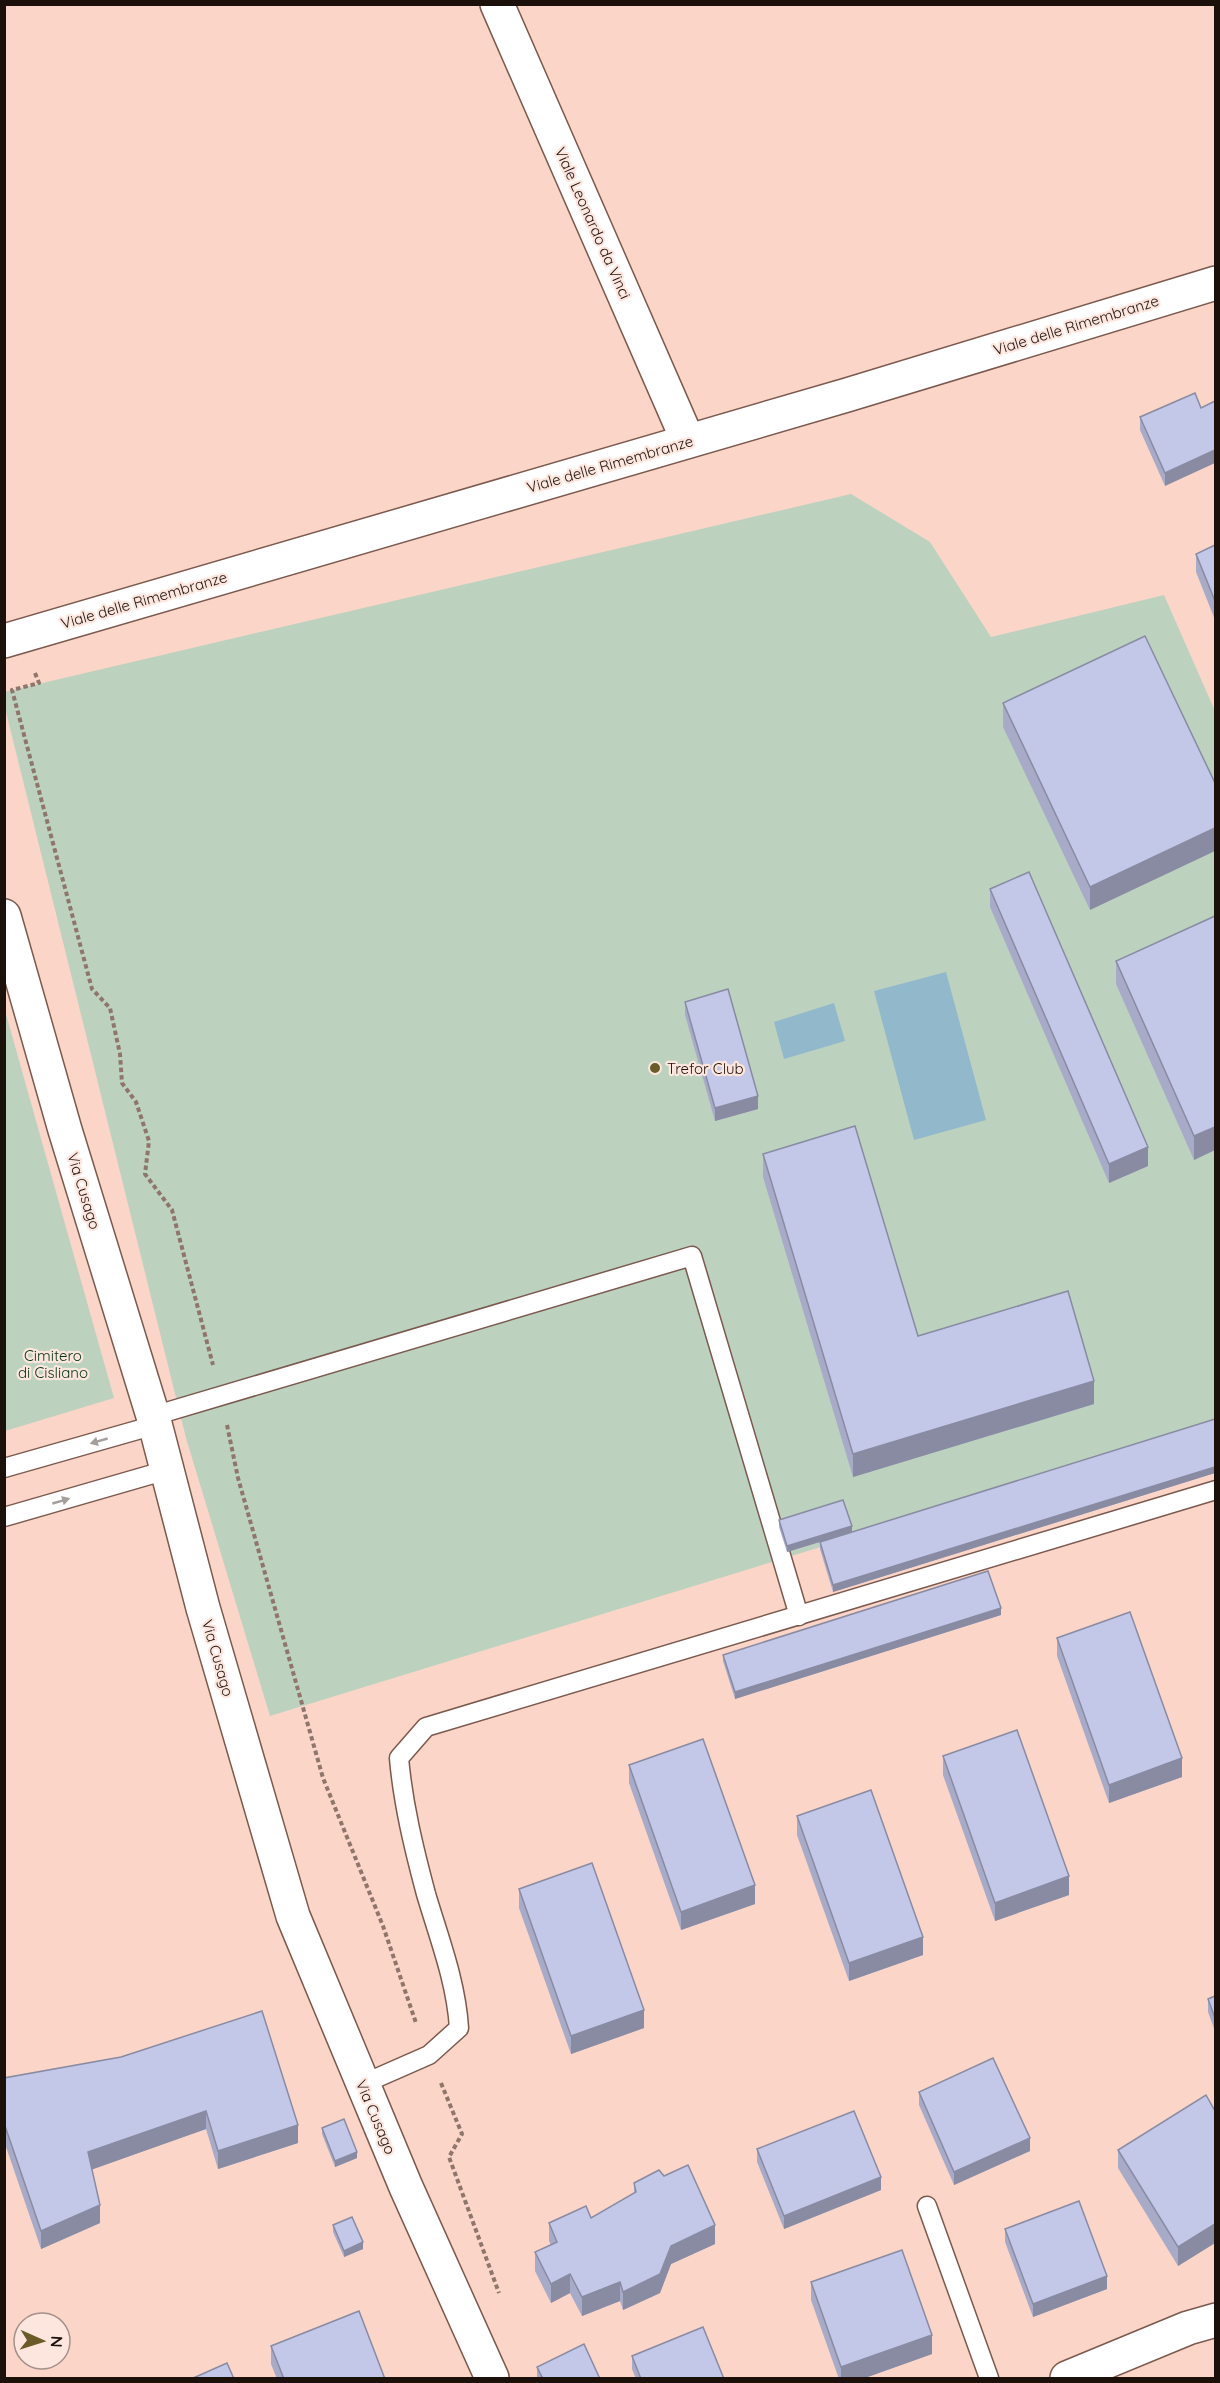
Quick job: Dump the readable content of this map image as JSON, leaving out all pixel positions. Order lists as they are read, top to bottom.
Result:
{
  "streets": {
    "street": ["Viale Leonardo da Vinci", "Viale delle Rimembranze", "Via Cusago"]
  },
  "crossings": [
    ["Viale Leonardo da Vinci", "Viale delle Rimembranze"]
  ],
  "parks": ["Cimitero di Cisliano"],
  "places": ["Trefor Club"],
  "north": "right"
}
